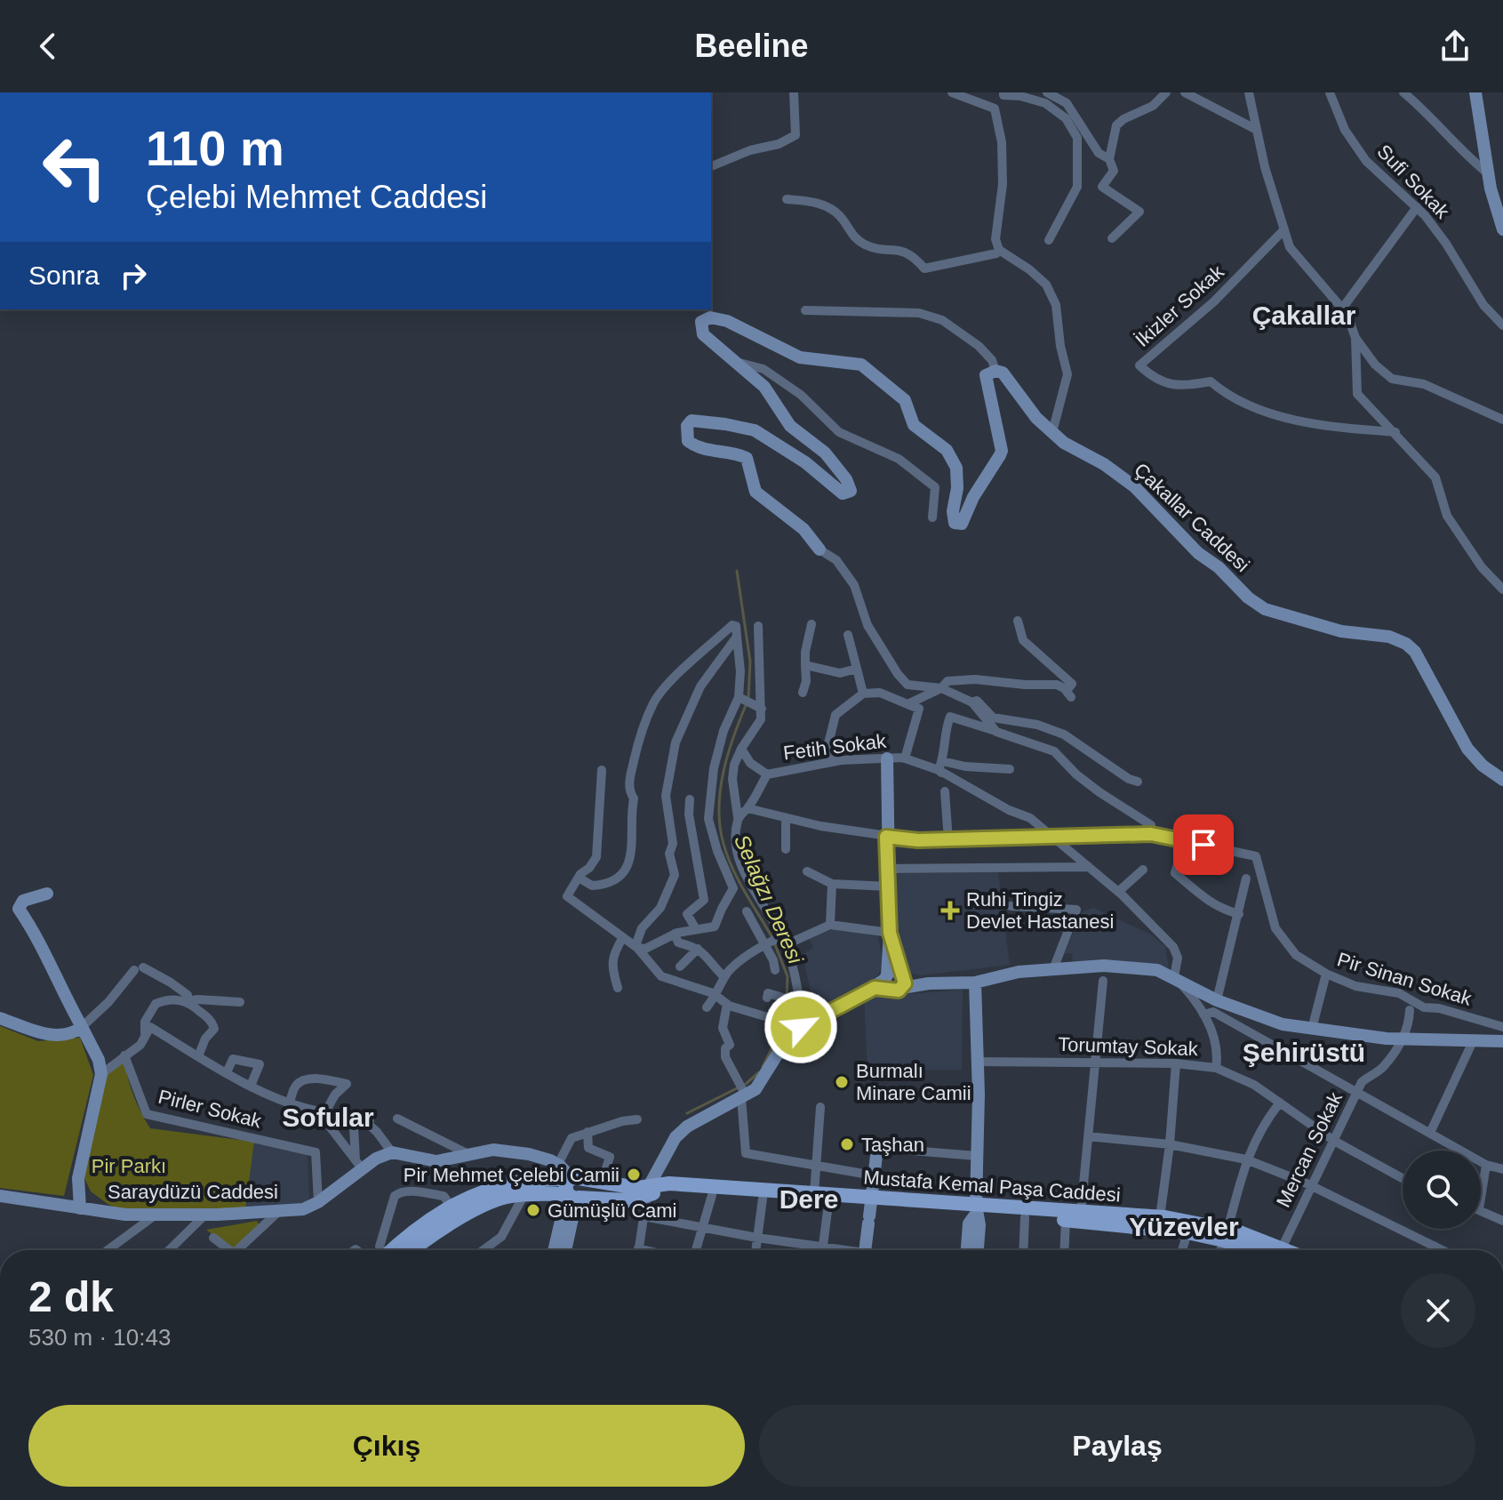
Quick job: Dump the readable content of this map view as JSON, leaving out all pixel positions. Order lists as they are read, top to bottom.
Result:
{
  "streets": {
    "main road": ["Mustafa Kemal Paşa Caddesi"],
    "street": [
      "Sufi Sokak",
      "İkizler Sokak",
      "Çakallar Caddesi",
      "Fetih Sokak",
      "Pir Sinan Sokak",
      "Torumtay Sokak",
      "Pirler Sokak",
      "Mercan Sokak",
      "Saraydüzü Caddesi"
    ]
  },
  "crossings": [
    ["Torumtay Sokak", "Mercan Sokak"],
    ["Pirler Sokak", "Saraydüzü Caddesi"]
  ],
  "districts": [
    "Çakallar",
    "Şehirüstü",
    "Sofular",
    "Dere",
    "Yüzevler"
  ],
  "water": ["Selağzı Deresi"],
  "parks": ["Pir Parkı"],
  "places": {
    "health": ["Ruhi Tingiz Devlet Hastanesi"],
    "other": [
      "Burmalı Minare Camii",
      "Taşhan",
      "Pir Mehmet Çelebi Camii",
      "Gümüşlü Cami"
    ]
  },
  "page": {
    "header": "Beeline",
    "turn": ["110 m", "Çelebi Mehmet Caddesi"],
    "then": "Sonra",
    "heading": ["2 dk", "530 m · 10:43"],
    "buttons": ["Çıkış", "Paylaş"]
  }
}
